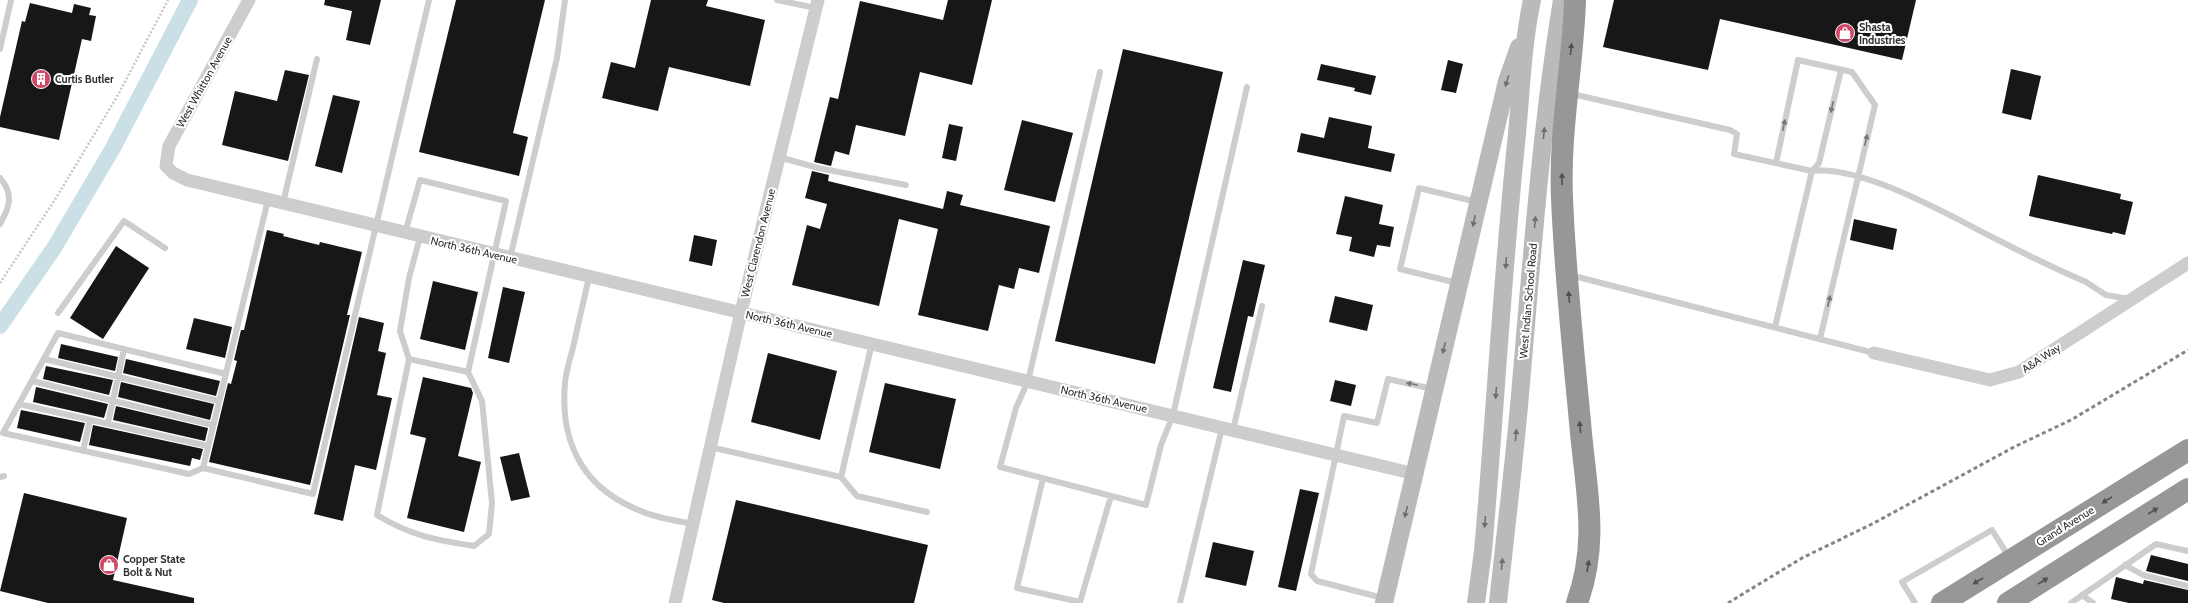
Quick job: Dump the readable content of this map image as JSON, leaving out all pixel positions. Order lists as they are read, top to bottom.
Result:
{
  "streets": {
    "highway": ["Grand Avenue"],
    "main road": ["West Indian School Road"],
    "street": [
      "West Whitton Avenue",
      "West Clarendon Avenue",
      "North 36th Avenue",
      "A&A Way"
    ]
  },
  "crossings": [
    ["West Whitton Avenue", "North 36th Avenue"],
    ["West Clarendon Avenue", "North 36th Avenue"]
  ],
  "places": {
    "shop": ["Shasta Industries", "Copper State Bolt & Nut"],
    "building": ["Curtis Butler"]
  }
}
